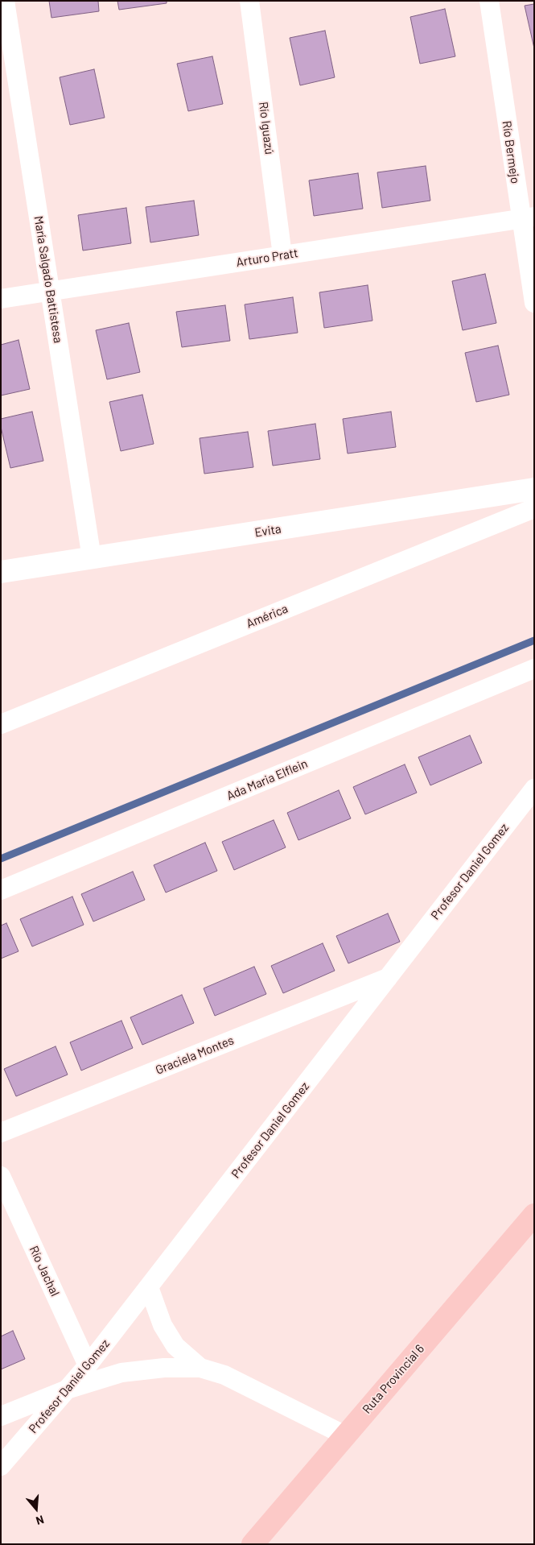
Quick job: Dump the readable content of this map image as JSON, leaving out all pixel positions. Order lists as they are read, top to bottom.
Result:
{
  "streets": {
    "main road": ["Ruta Provincial 6"],
    "street": [
      "Río Iguazú",
      "Río Bermejo",
      "Arturo Pratt",
      "María Salgado Battistesa",
      "Evita",
      "América",
      "Ada Maria Elflein",
      "Profesor Daniel Gomez",
      "Graciela Montes",
      "Río Jachal"
    ]
  },
  "crossings": [
    ["Río Iguazú", "Arturo Pratt"],
    ["Río Bermejo", "Arturo Pratt"],
    ["Arturo Pratt", "María Salgado Battistesa"],
    ["María Salgado Battistesa", "Evita"],
    ["Profesor Daniel Gomez", "Graciela Montes"],
    ["Profesor Daniel Gomez", "Río Jachal"]
  ],
  "north": "bottom"
}
